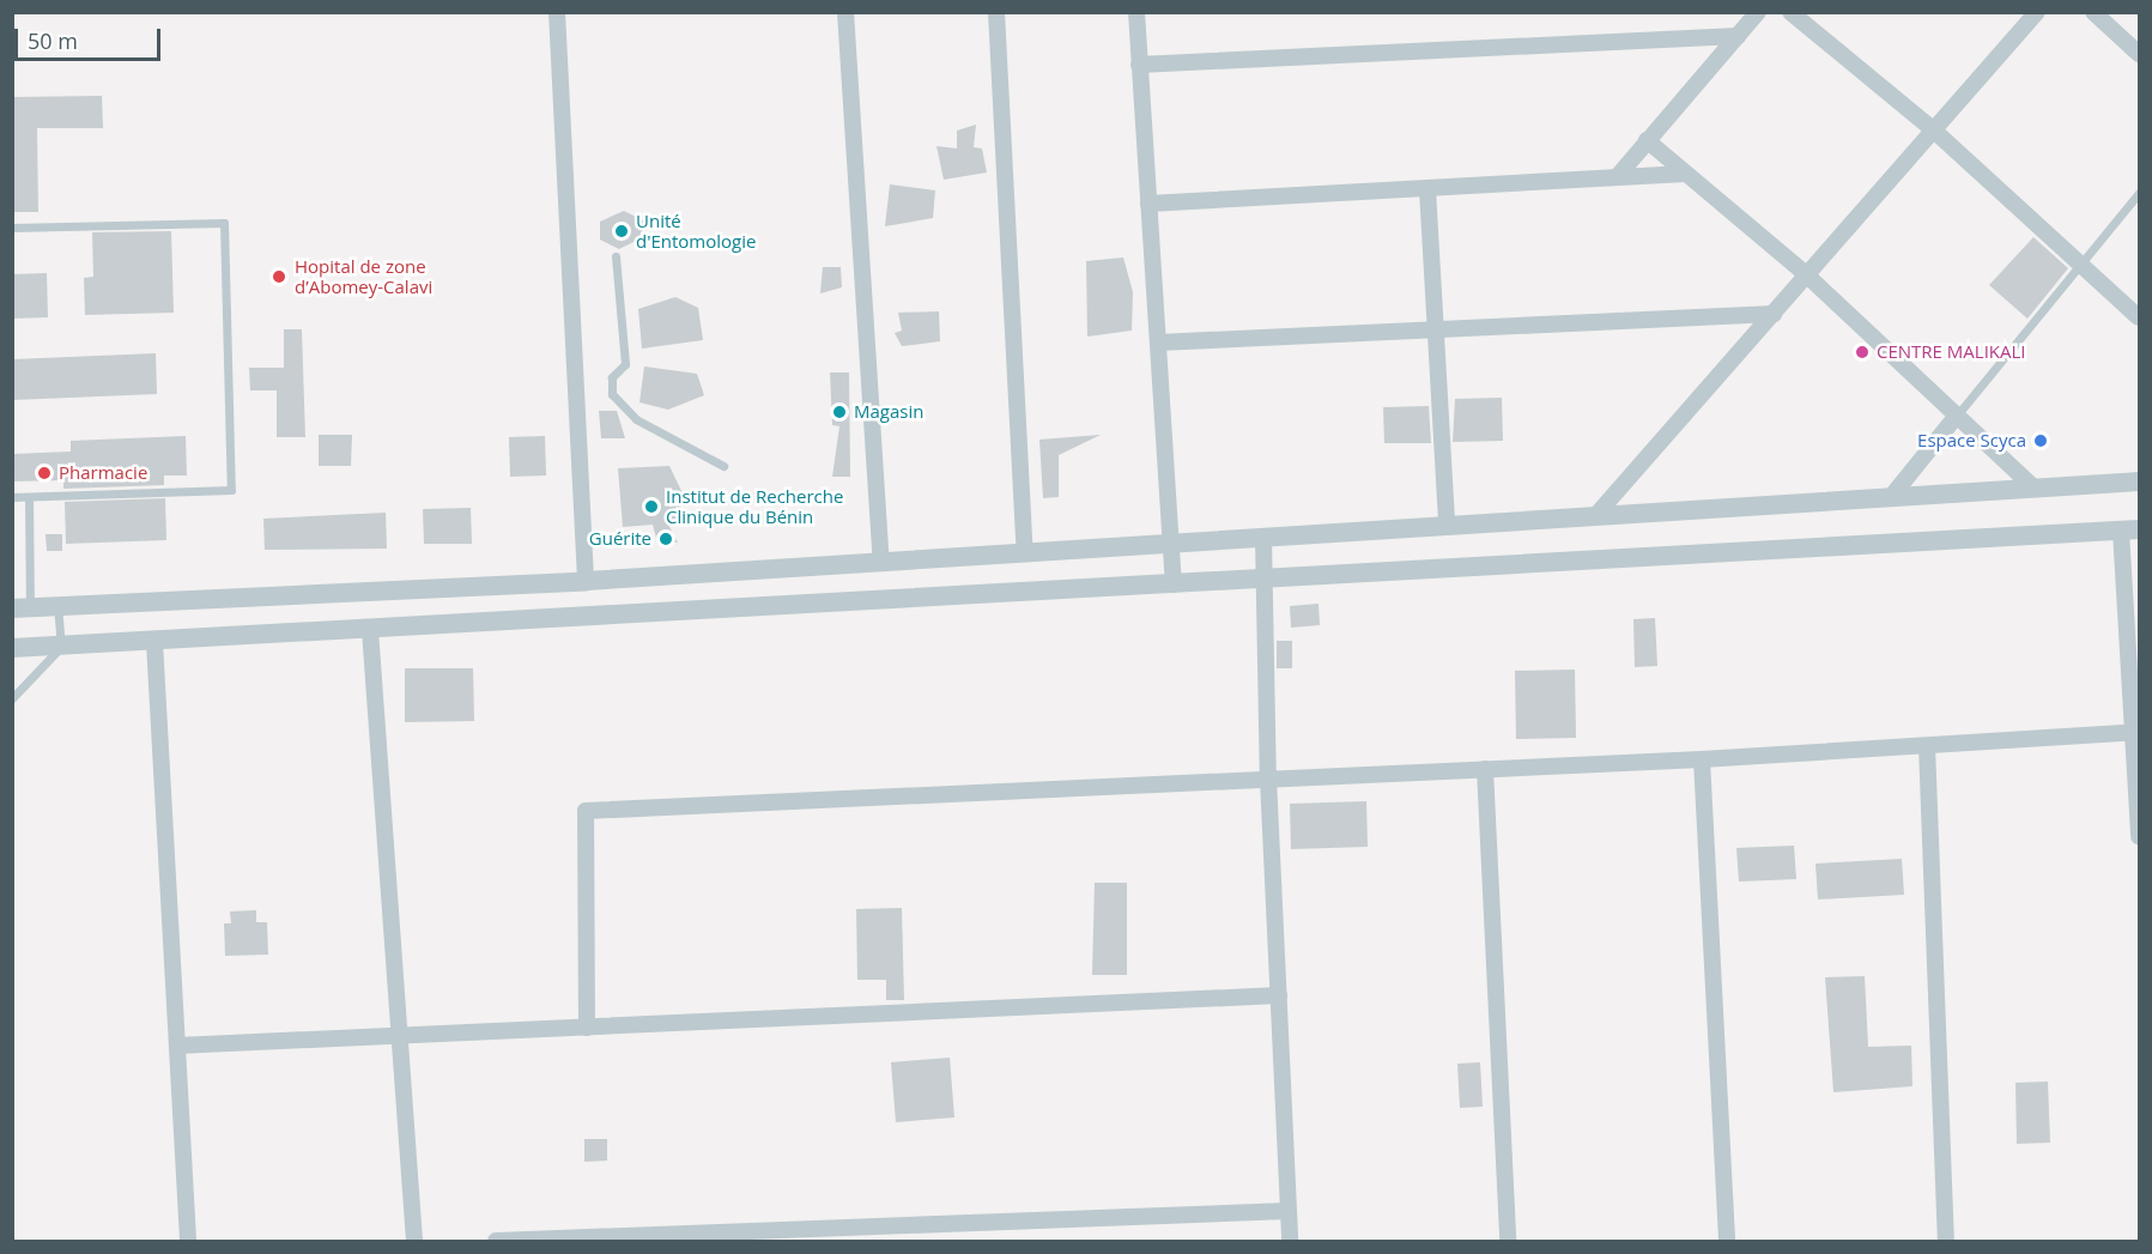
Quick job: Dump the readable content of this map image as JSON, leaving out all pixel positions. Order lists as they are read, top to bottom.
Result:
{
  "places": [
    "Unité d'Entomologie",
    "Hopital de zone d’Abomey-Calavi",
    "CENTRE MALIKALI",
    "Magasin",
    "Espace Scyca",
    "Pharmacie",
    "Institut de Recherche Clinique du Bénin",
    "Guérite"
  ],
  "scale_bar": "50 m"
}
